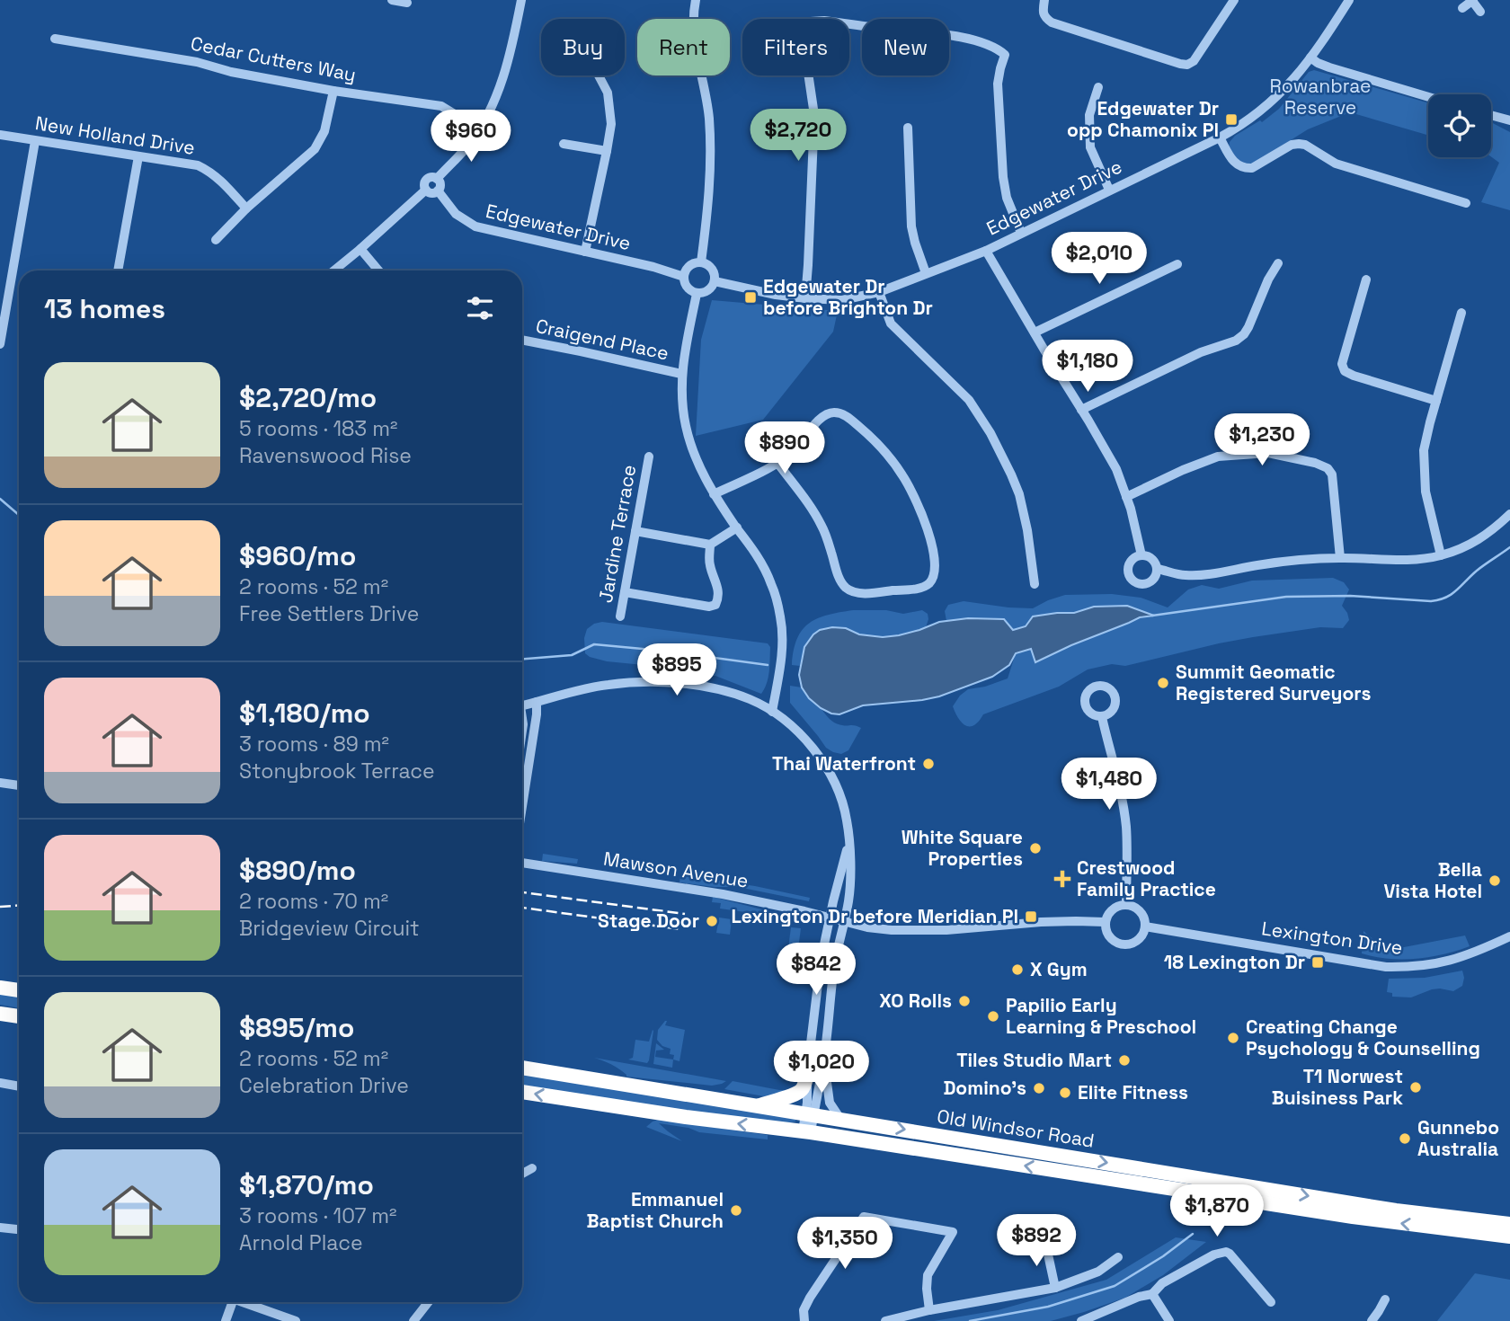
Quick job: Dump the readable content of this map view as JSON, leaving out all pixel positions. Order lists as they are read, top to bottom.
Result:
{
  "streets": {
    "highway": ["Old Windsor Road"],
    "street": [
      "Cedar Cutters Way",
      "New Holland Drive",
      "Edgewater Drive",
      "Craigend Place",
      "Jardine Terrace",
      "Mawson Avenue",
      "Lexington Drive"
    ]
  },
  "parks": ["Rowanbrae Reserve"],
  "places": {
    "transit": [
      "Edgewater Dr opp Chamonix Pl",
      "Edgewater Dr before Brighton Dr",
      "Lexington Dr before Meridian Pl",
      "18 Lexington Dr"
    ],
    "other": [
      "Summit Geomatic Registered Surveyors",
      "Thai Waterfront",
      "White Square Properties",
      "Bella Vista Hotel",
      "Stage Door",
      "X Gym",
      "XO Rolls",
      "Papilio Early Learning & Preschool",
      "Creating Change Psychology & Counselling",
      "Tiles Studio Mart",
      "T1 Norwest Buisiness Park",
      "Domino's",
      "Elite Fitness",
      "Gunnebo Australia",
      "Emmanuel Baptist Church"
    ],
    "health": ["Crestwood Family Practice"]
  },
  "page": {
    "chip": [
      "Buy",
      "Rent",
      "Filters",
      "New"
    ],
    "price": [
      "$2,720",
      "$960",
      "$2,010",
      "$1,180",
      "$1,230",
      "$890",
      "$895",
      "$1,480",
      "$842",
      "$1,020",
      "$1,870",
      "$892",
      "$1,350"
    ],
    "heading": "13 homes",
    "list": [
      {
        "name": "$2,720/mo",
        "note": "5 rooms · 183 m² · Ravenswood Rise"
      },
      {
        "name": "$960/mo",
        "note": "2 rooms · 52 m² · Free Settlers Drive"
      },
      {
        "name": "$1,180/mo",
        "note": "3 rooms · 89 m² · Stonybrook Terrace"
      },
      {
        "name": "$890/mo",
        "note": "2 rooms · 70 m² · Bridgeview Circuit"
      },
      {
        "name": "$895/mo",
        "note": "2 rooms · 52 m² · Celebration Drive"
      },
      {
        "name": "$1,870/mo",
        "note": "3 rooms · 107 m² · Arnold Place"
      }
    ]
  }
}
